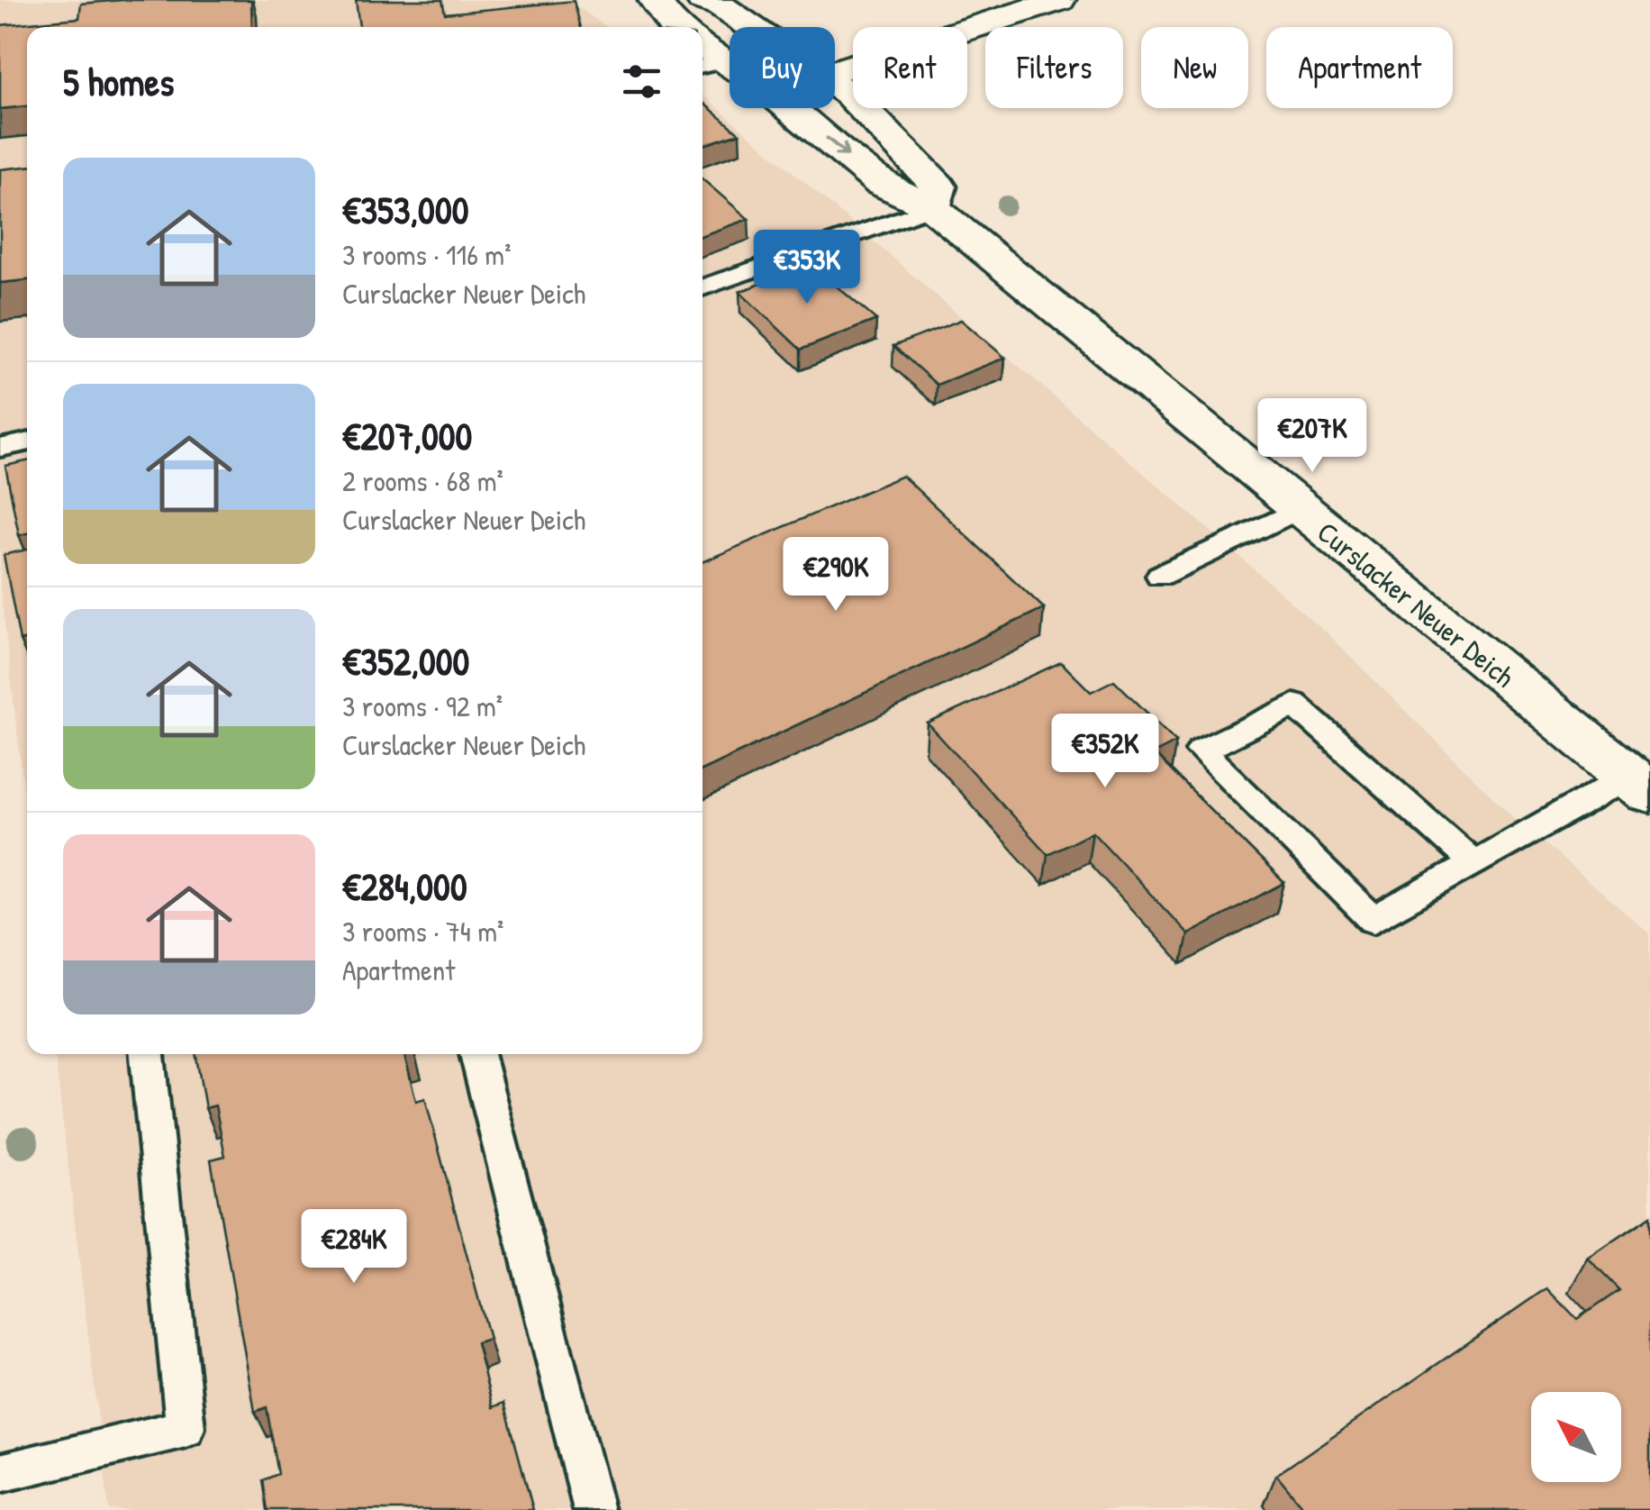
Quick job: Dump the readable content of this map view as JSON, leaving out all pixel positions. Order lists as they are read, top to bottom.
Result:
{
  "streets": {
    "main road": ["Curslacker Neuer Deich"]
  },
  "north": "top left",
  "page": {
    "chip": [
      "Buy",
      "Rent",
      "Filters",
      "New",
      "Apartment"
    ],
    "heading": "5 homes",
    "list": [
      {
        "name": "€353,000",
        "note": "3 rooms · 116 m² · Curslacker Neuer Deich"
      },
      {
        "name": "€207,000",
        "note": "2 rooms · 68 m² · Curslacker Neuer Deich"
      },
      {
        "name": "€352,000",
        "note": "3 rooms · 92 m² · Curslacker Neuer Deich"
      },
      {
        "name": "€284,000",
        "note": "3 rooms · 74 m² · Apartment"
      }
    ],
    "price": [
      "€353K",
      "€207K",
      "€290K",
      "€352K",
      "€284K"
    ]
  }
}
